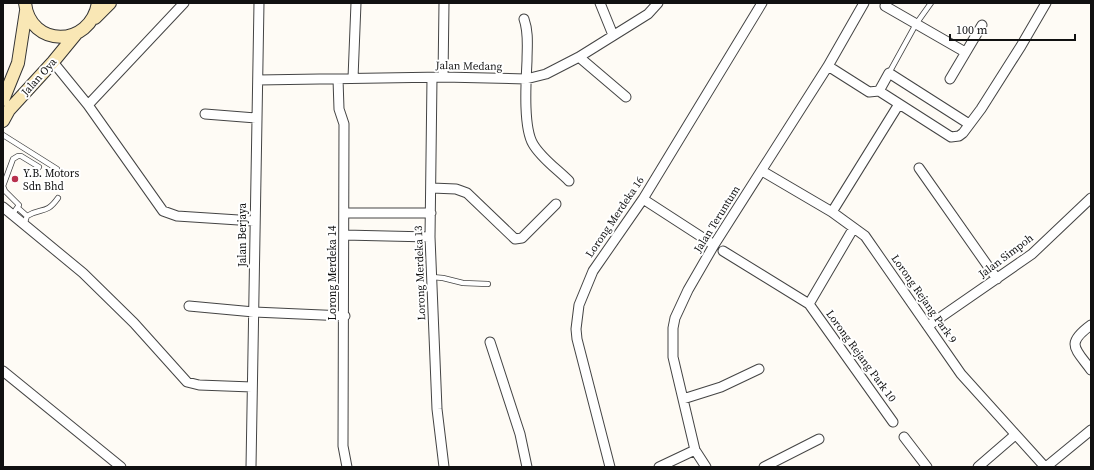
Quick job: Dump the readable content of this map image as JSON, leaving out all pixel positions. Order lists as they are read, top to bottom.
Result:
{
  "streets": {
    "main road": ["Jalan Oya"],
    "street": [
      "Jalan Medang",
      "Lorong Merdeka 16",
      "Jalan Teruntum",
      "Jalan Berjaya",
      "Jalan Simpoh",
      "Lorong Merdeka 14",
      "Lorong Merdeka 13",
      "Lorong Rejang Park 9",
      "Lorong Rejang Park 10"
    ]
  },
  "crossings": [
    ["Jalan Medang", "Jalan Berjaya"],
    ["Jalan Medang", "Lorong Merdeka 14"],
    ["Jalan Medang", "Lorong Merdeka 13"],
    ["Jalan Teruntum", "Lorong Rejang Park 9"],
    ["Jalan Simpoh", "Lorong Rejang Park 9"]
  ],
  "places": ["Y.B. Motors Sdn Bhd"],
  "scale_bar": "100 m"
}
